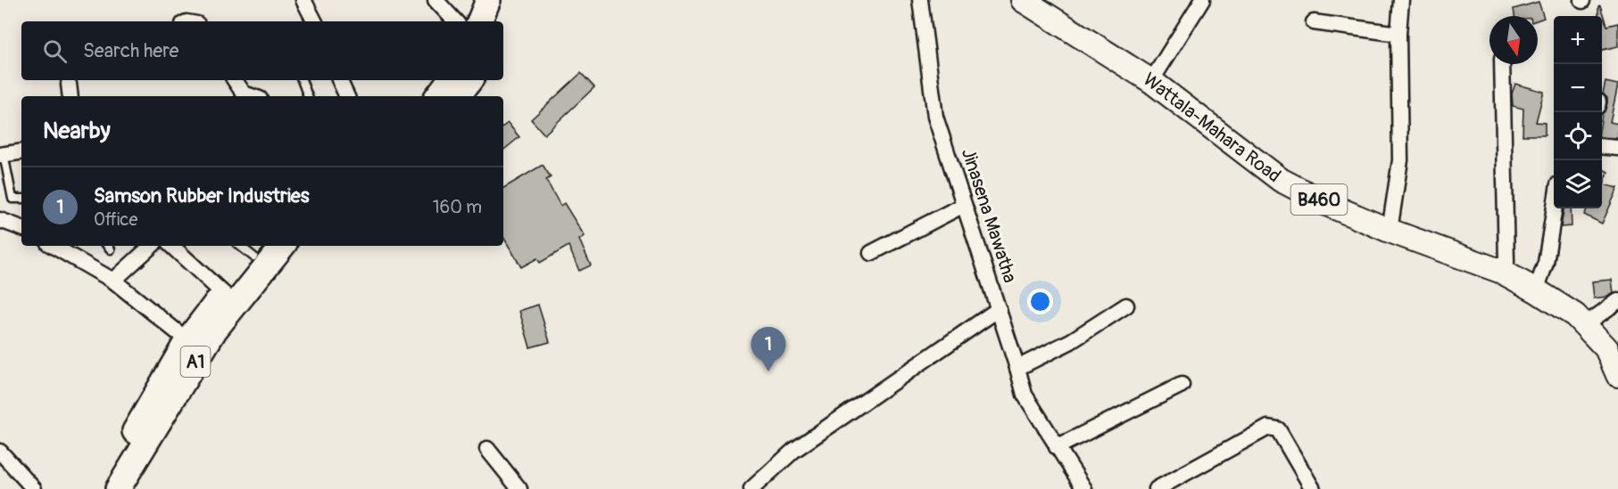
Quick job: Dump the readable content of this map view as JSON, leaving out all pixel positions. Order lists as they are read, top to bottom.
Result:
{
  "streets": {
    "highway": ["A1"],
    "main road": ["Wattala-Mahara Road", "B460"],
    "street": ["Jinasena Mawatha"]
  },
  "north": "bottom",
  "page": {
    "map_buttons": ["+", "−"],
    "search": "Search here",
    "heading": "Nearby",
    "list": [
      {
        "mark": "1",
        "name": "Samson Rubber Industries",
        "note": "Office",
        "value": "160 m"
      }
    ],
    "pins": "1"
  }
}
